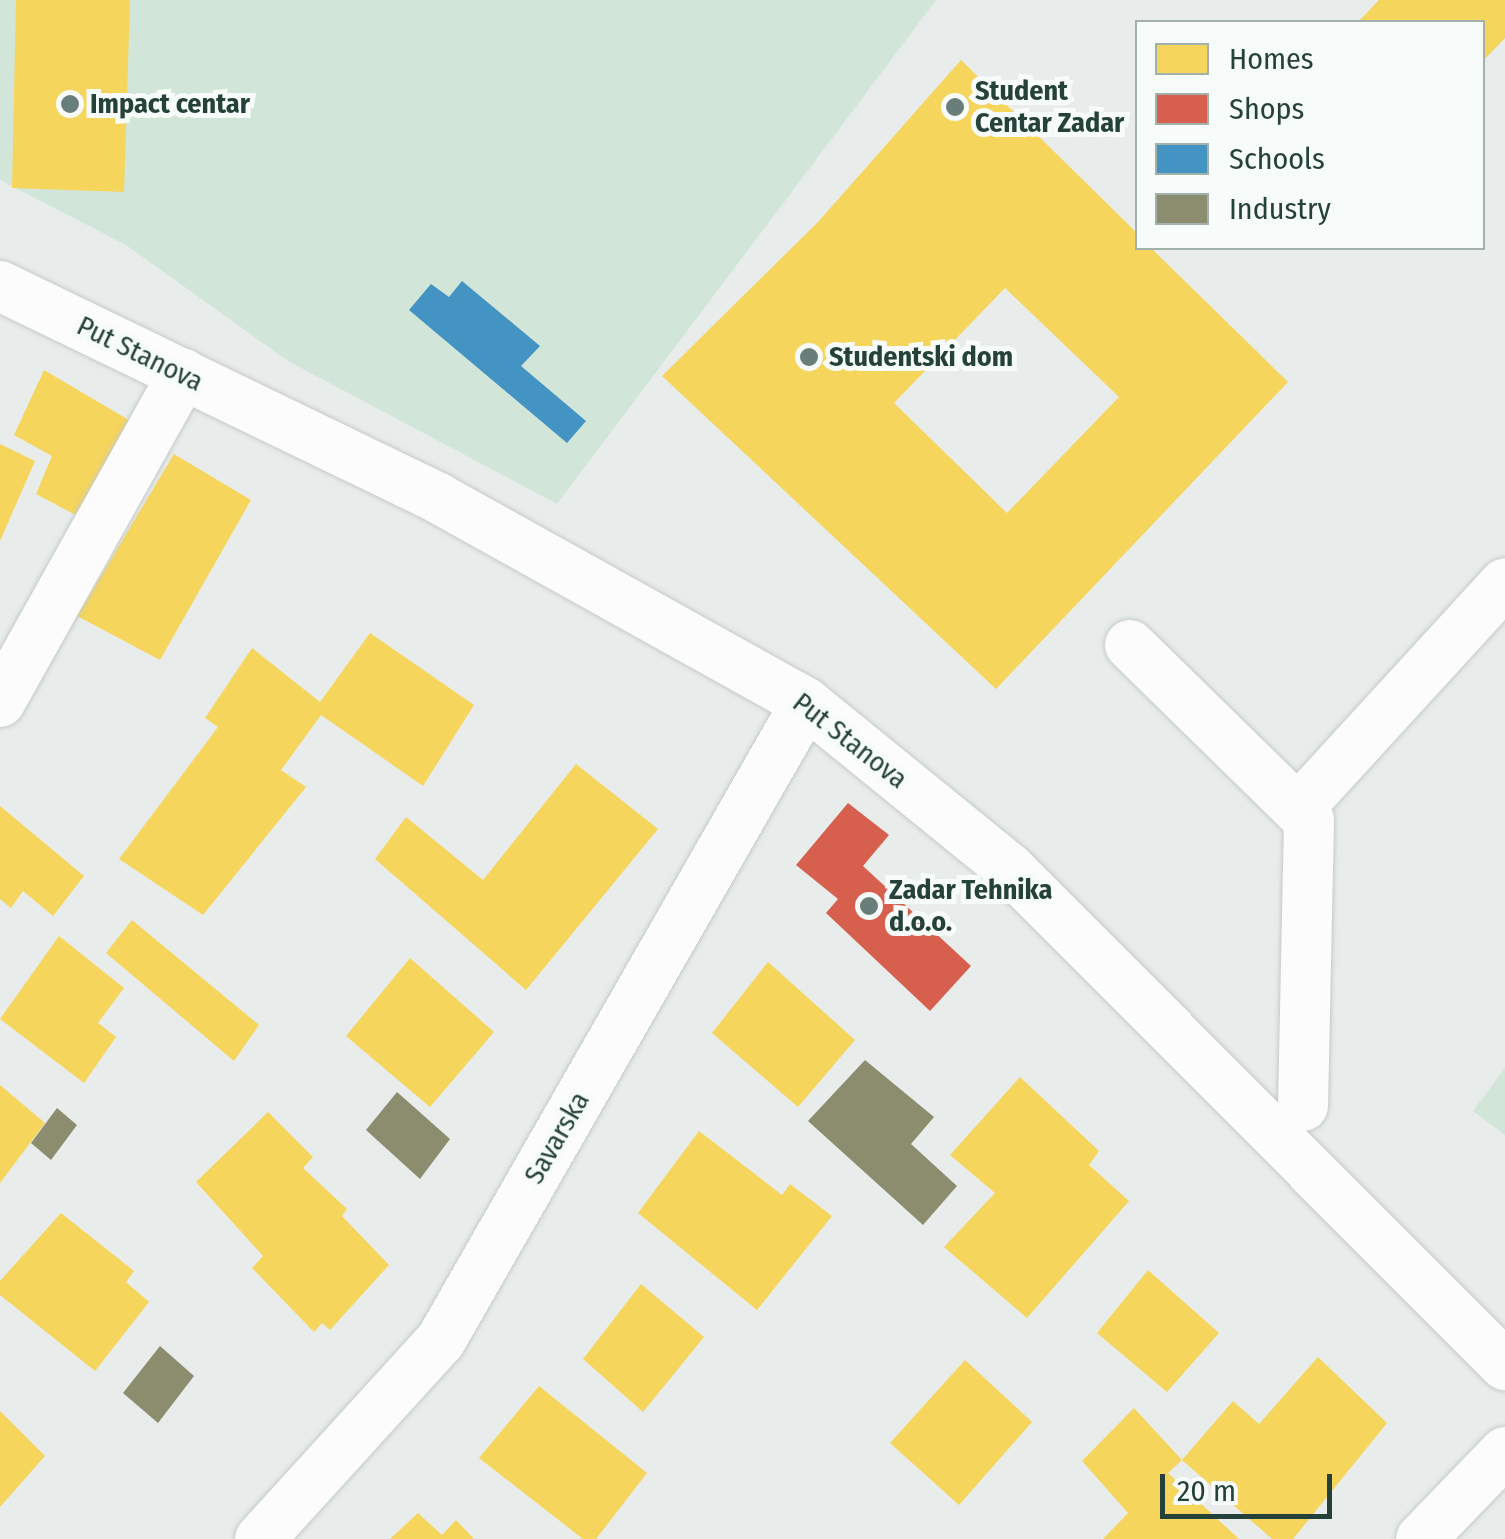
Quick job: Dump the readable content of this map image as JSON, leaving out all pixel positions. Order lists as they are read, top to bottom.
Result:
{
  "streets": {
    "street": ["Put Stanova", "Savarska"]
  },
  "crossings": [
    ["Put Stanova", "Savarska"]
  ],
  "places": [
    "Impact centar",
    "Student Centar Zadar",
    "Studentski dom",
    "Zadar Tehnika d.o.o."
  ],
  "legend": [
    "Homes",
    "Shops",
    "Schools",
    "Industry"
  ],
  "scale_bar": "20 m"
}
